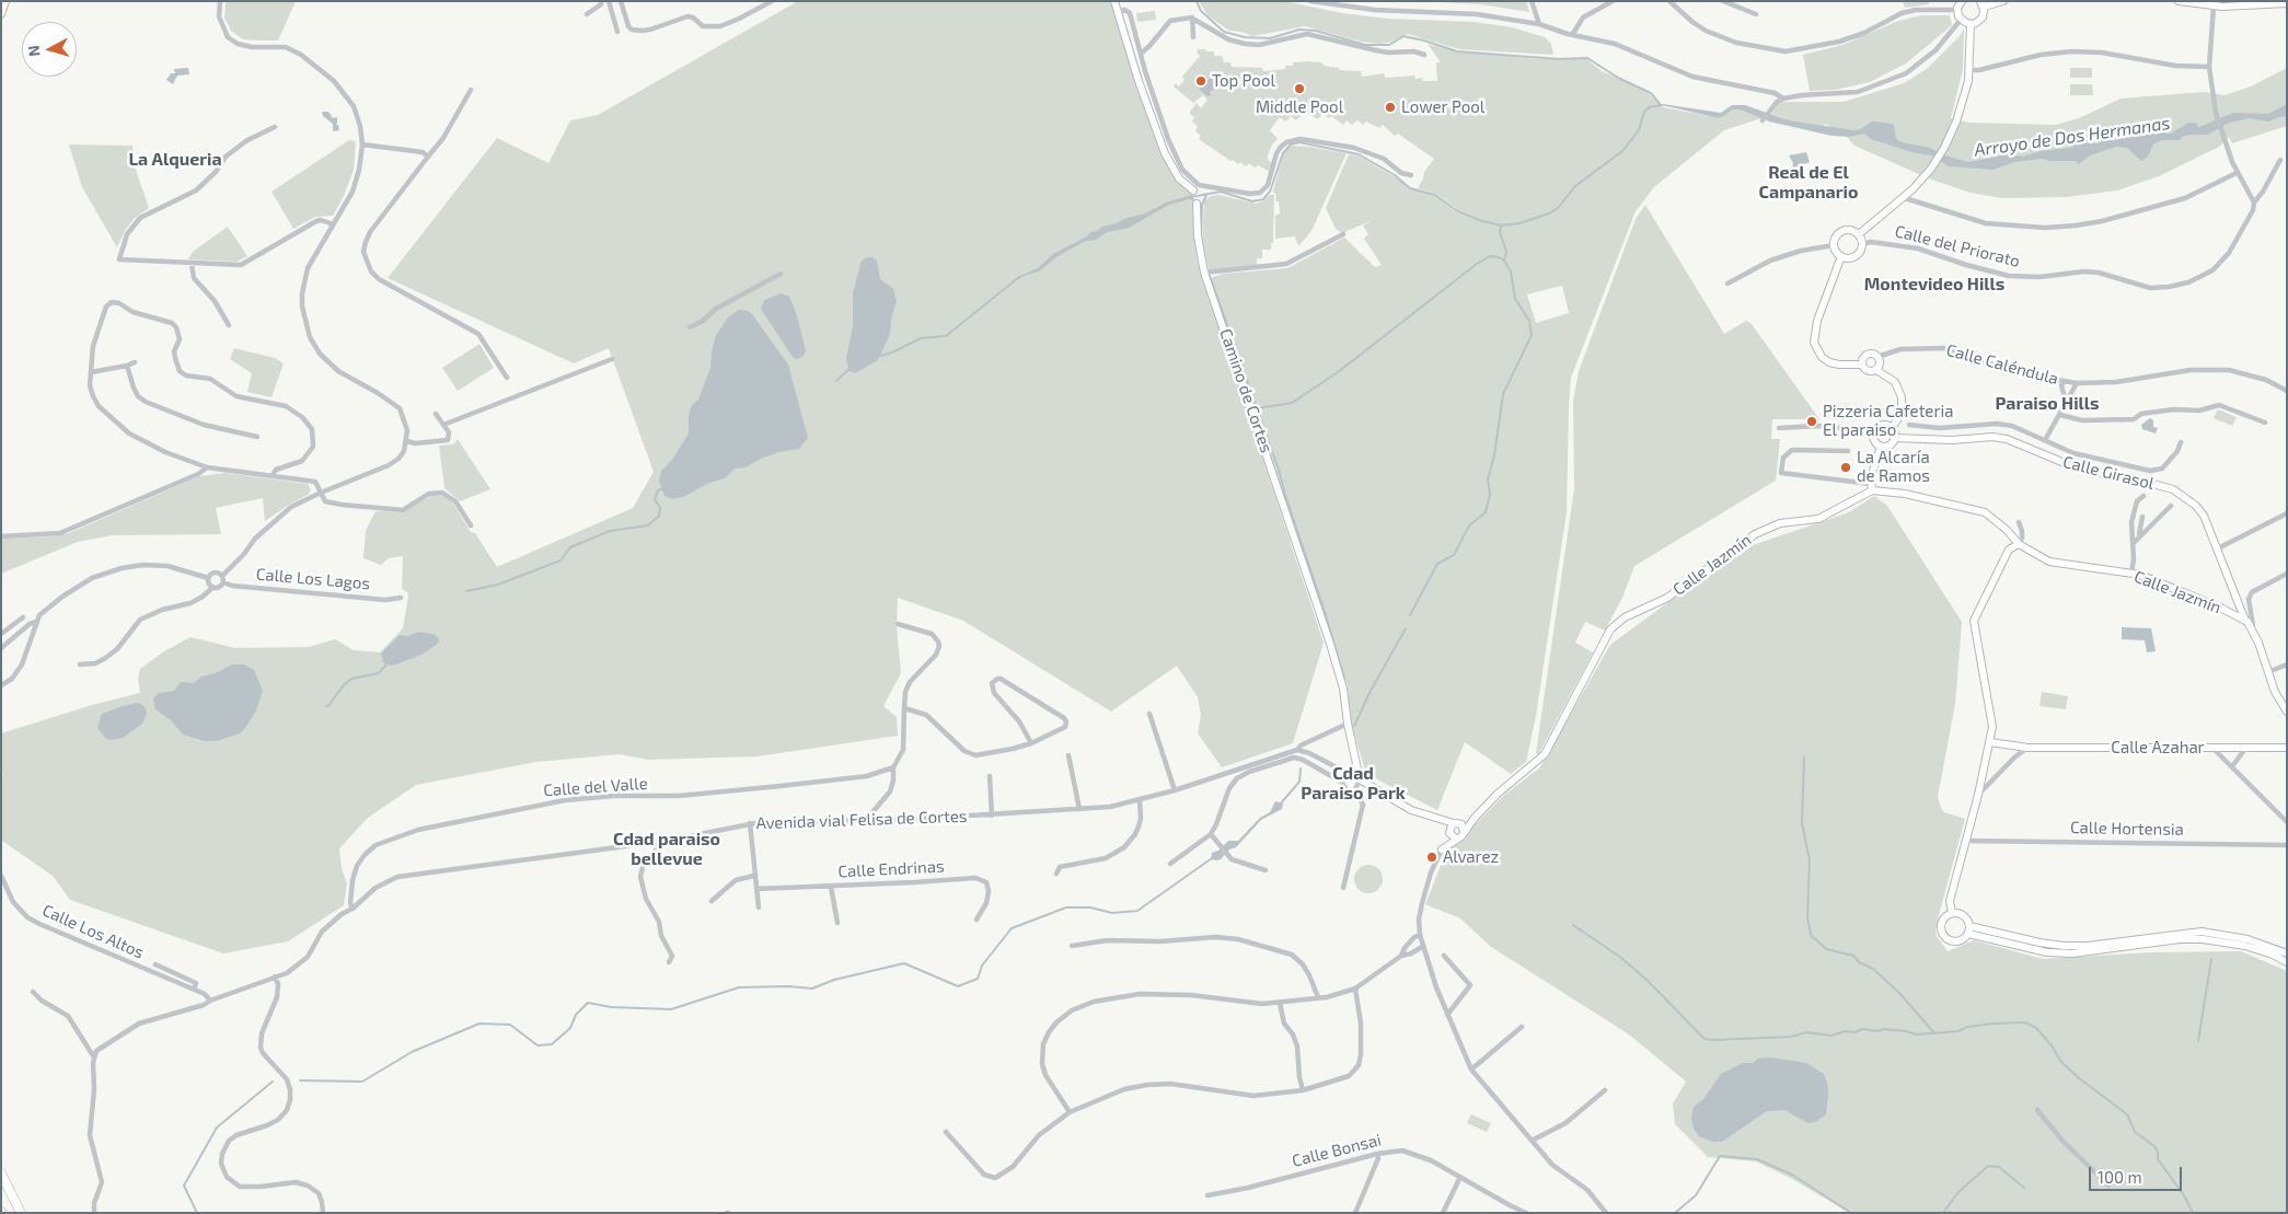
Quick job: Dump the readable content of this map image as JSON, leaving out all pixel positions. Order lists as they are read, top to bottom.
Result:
{
  "streets": {
    "street": [
      "Calle del Priorato",
      "Calle Caléndula",
      "Camino de Cortes",
      "Calle Girasol",
      "Calle Jazmín",
      "Calle Los Lagos",
      "Calle Azahar",
      "Calle del Valle",
      "Avenida vial Felisa de Cortes",
      "Calle Hortensia",
      "Calle Endrinas",
      "Calle Los Altos",
      "Calle Bonsai"
    ]
  },
  "crossings": [
    ["Camino de Cortes", "Avenida vial Felisa de Cortes"],
    ["Calle Girasol", "Calle Jazmín"],
    ["Calle del Valle", "Avenida vial Felisa de Cortes"],
    ["Avenida vial Felisa de Cortes", "Calle Los Altos"]
  ],
  "districts": [
    "La Alqueria",
    "Real de El Campanario",
    "Montevideo Hills",
    "Paraiso Hills",
    "Cdad Paraiso Park",
    "Cdad paraiso bellevue"
  ],
  "water": ["Arroyo de Dos Hermanas"],
  "places": [
    "Top Pool",
    "Middle Pool",
    "Lower Pool",
    "Pizzeria Cafeteria El paraiso",
    "La Alcaría de Ramos",
    "Alvarez"
  ],
  "scale_bar": "100 m",
  "north": "left"
}
